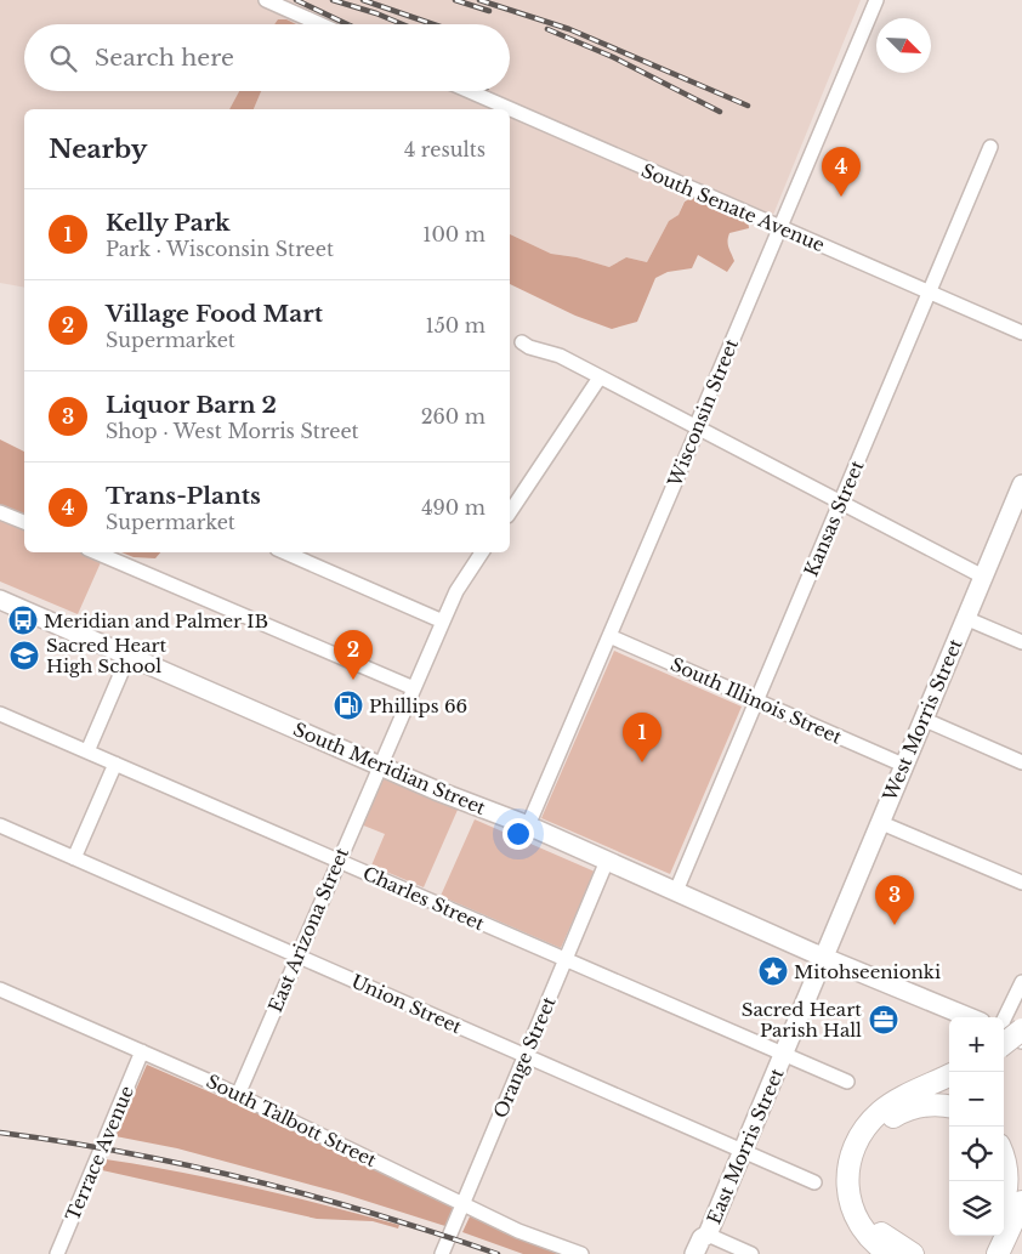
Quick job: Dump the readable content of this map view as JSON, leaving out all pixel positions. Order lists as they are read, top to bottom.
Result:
{
  "streets": {
    "main road": ["West Morris Street", "South Meridian Street", "East Morris Street"],
    "street": [
      "South Senate Avenue",
      "Wisconsin Street",
      "Kansas Street",
      "South Illinois Street",
      "Charles Street",
      "East Arizona Street",
      "Union Street",
      "Orange Street",
      "South Talbott Street",
      "Terrace Avenue"
    ]
  },
  "crossings": [
    ["South Senate Avenue", "Wisconsin Street"],
    ["South Senate Avenue", "Kansas Street"],
    ["Wisconsin Street", "South Illinois Street"],
    ["Wisconsin Street", "South Meridian Street"],
    ["Kansas Street", "South Illinois Street"],
    ["Kansas Street", "South Meridian Street"],
    ["South Illinois Street", "West Morris Street"],
    ["West Morris Street", "South Meridian Street"],
    ["West Morris Street", "East Morris Street"],
    ["South Meridian Street", "East Arizona Street"],
    ["South Meridian Street", "Orange Street"],
    ["South Meridian Street", "East Morris Street"],
    ["Charles Street", "East Arizona Street"],
    ["Charles Street", "Orange Street"],
    ["Charles Street", "East Morris Street"],
    ["East Arizona Street", "Union Street"],
    ["East Arizona Street", "South Talbott Street"],
    ["Union Street", "Orange Street"],
    ["Union Street", "East Morris Street"],
    ["Orange Street", "South Talbott Street"],
    ["South Talbott Street", "Terrace Avenue"]
  ],
  "places": {
    "bus stop": ["Meridian and Palmer IB"],
    "school or university": ["Sacred Heart High School"],
    "fuel station": ["Phillips 66"],
    "place": ["Mitohseenionki"],
    "office": ["Sacred Heart Parish Hall"]
  },
  "north": "bottom right",
  "page": {
    "search": "Search here",
    "heading": ["Nearby", "4 results"],
    "pins": [
      "4",
      "2",
      "1",
      "3"
    ],
    "list": [
      {
        "mark": "1",
        "name": "Kelly Park",
        "note": "Park · Wisconsin Street",
        "value": "100 m"
      },
      {
        "mark": "2",
        "name": "Village Food Mart",
        "note": "Supermarket",
        "value": "150 m"
      },
      {
        "mark": "3",
        "name": "Liquor Barn 2",
        "note": "Shop · West Morris Street",
        "value": "260 m"
      },
      {
        "mark": "4",
        "name": "Trans-Plants",
        "note": "Supermarket",
        "value": "490 m"
      }
    ],
    "map_buttons": ["+", "−"]
  }
}
